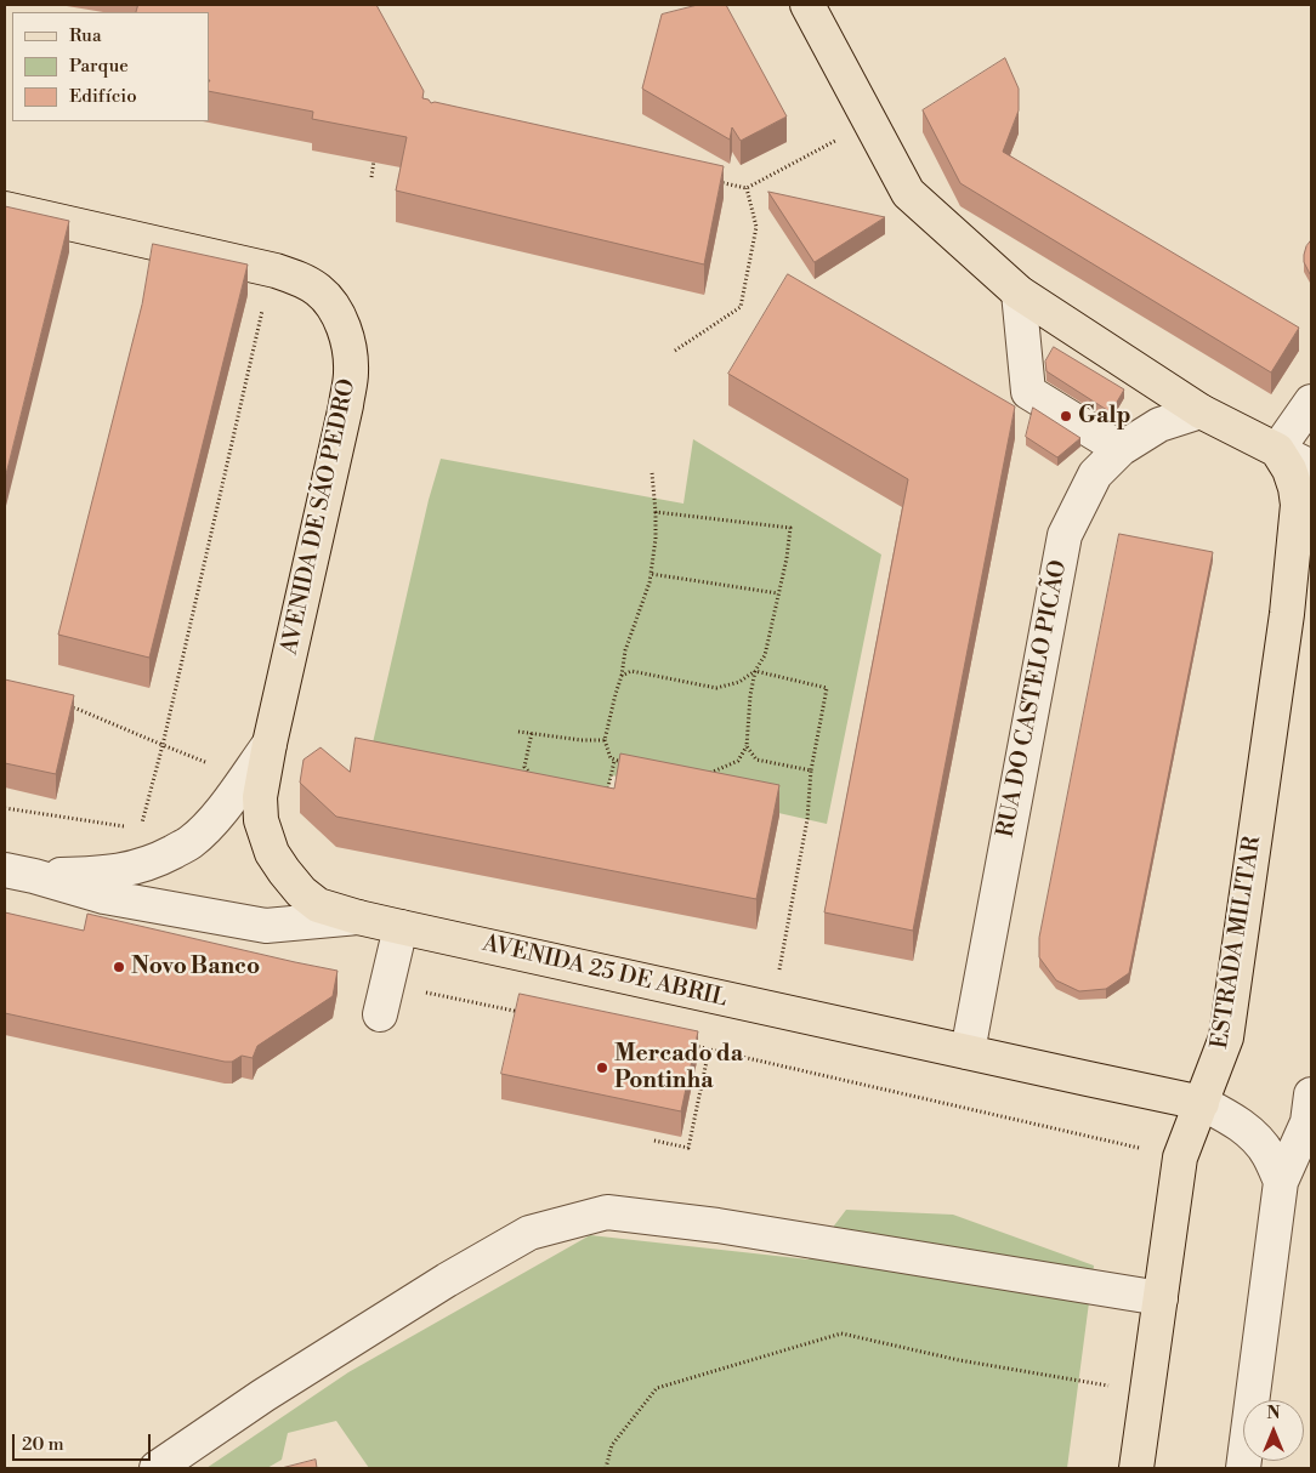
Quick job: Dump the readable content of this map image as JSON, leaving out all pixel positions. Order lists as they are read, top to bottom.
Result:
{
  "streets": {
    "main road": ["AVENIDA DE SÃO PEDRO", "ESTRADA MILITAR", "AVENIDA 25 DE ABRIL"],
    "street": ["RUA DO CASTELO PICÃO"]
  },
  "crossings": [
    ["AVENIDA DE SÃO PEDRO", "AVENIDA 25 DE ABRIL"],
    ["RUA DO CASTELO PICÃO", "AVENIDA 25 DE ABRIL"],
    ["ESTRADA MILITAR", "AVENIDA 25 DE ABRIL"]
  ],
  "places": ["Galp", "Novo Banco", "Mercado da Pontinha"],
  "legend": ["Rua", "Parque", "Edifício"],
  "scale_bar": "20 m",
  "north": "top"
}
